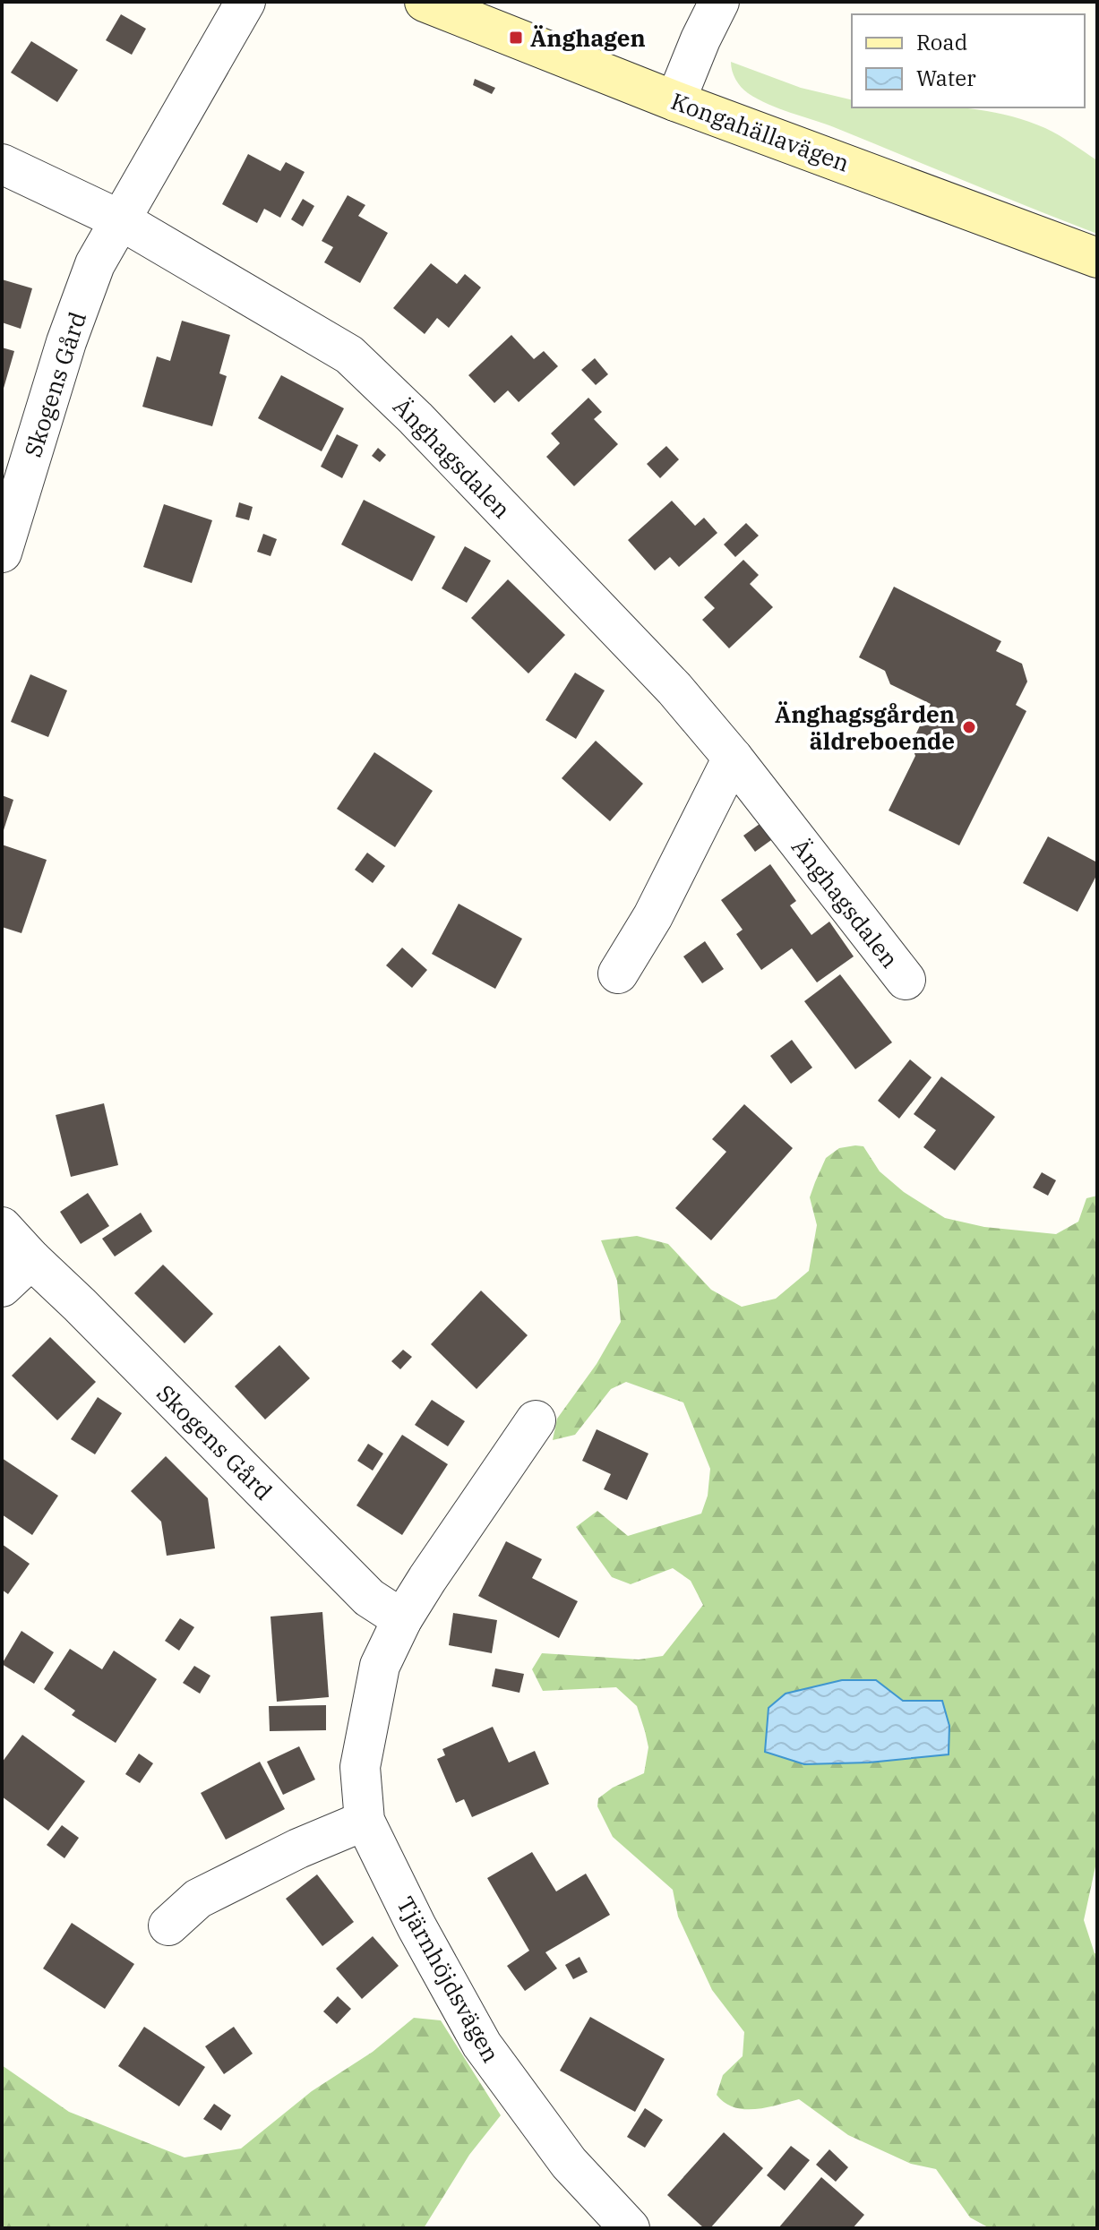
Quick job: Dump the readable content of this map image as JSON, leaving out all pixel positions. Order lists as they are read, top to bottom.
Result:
{
  "streets": {
    "street": [
      "Kongahällavägen",
      "Skogens Gård",
      "Änghagsdalen",
      "Tjärnhöjdsvägen"
    ]
  },
  "crossings": [
    ["Skogens Gård", "Änghagsdalen"],
    ["Skogens Gård", "Tjärnhöjdsvägen"]
  ],
  "places": {
    "transit": ["Änghagen"],
    "other": ["Änghagsgården äldreboende"]
  },
  "legend": ["Road", "Water"]
}
